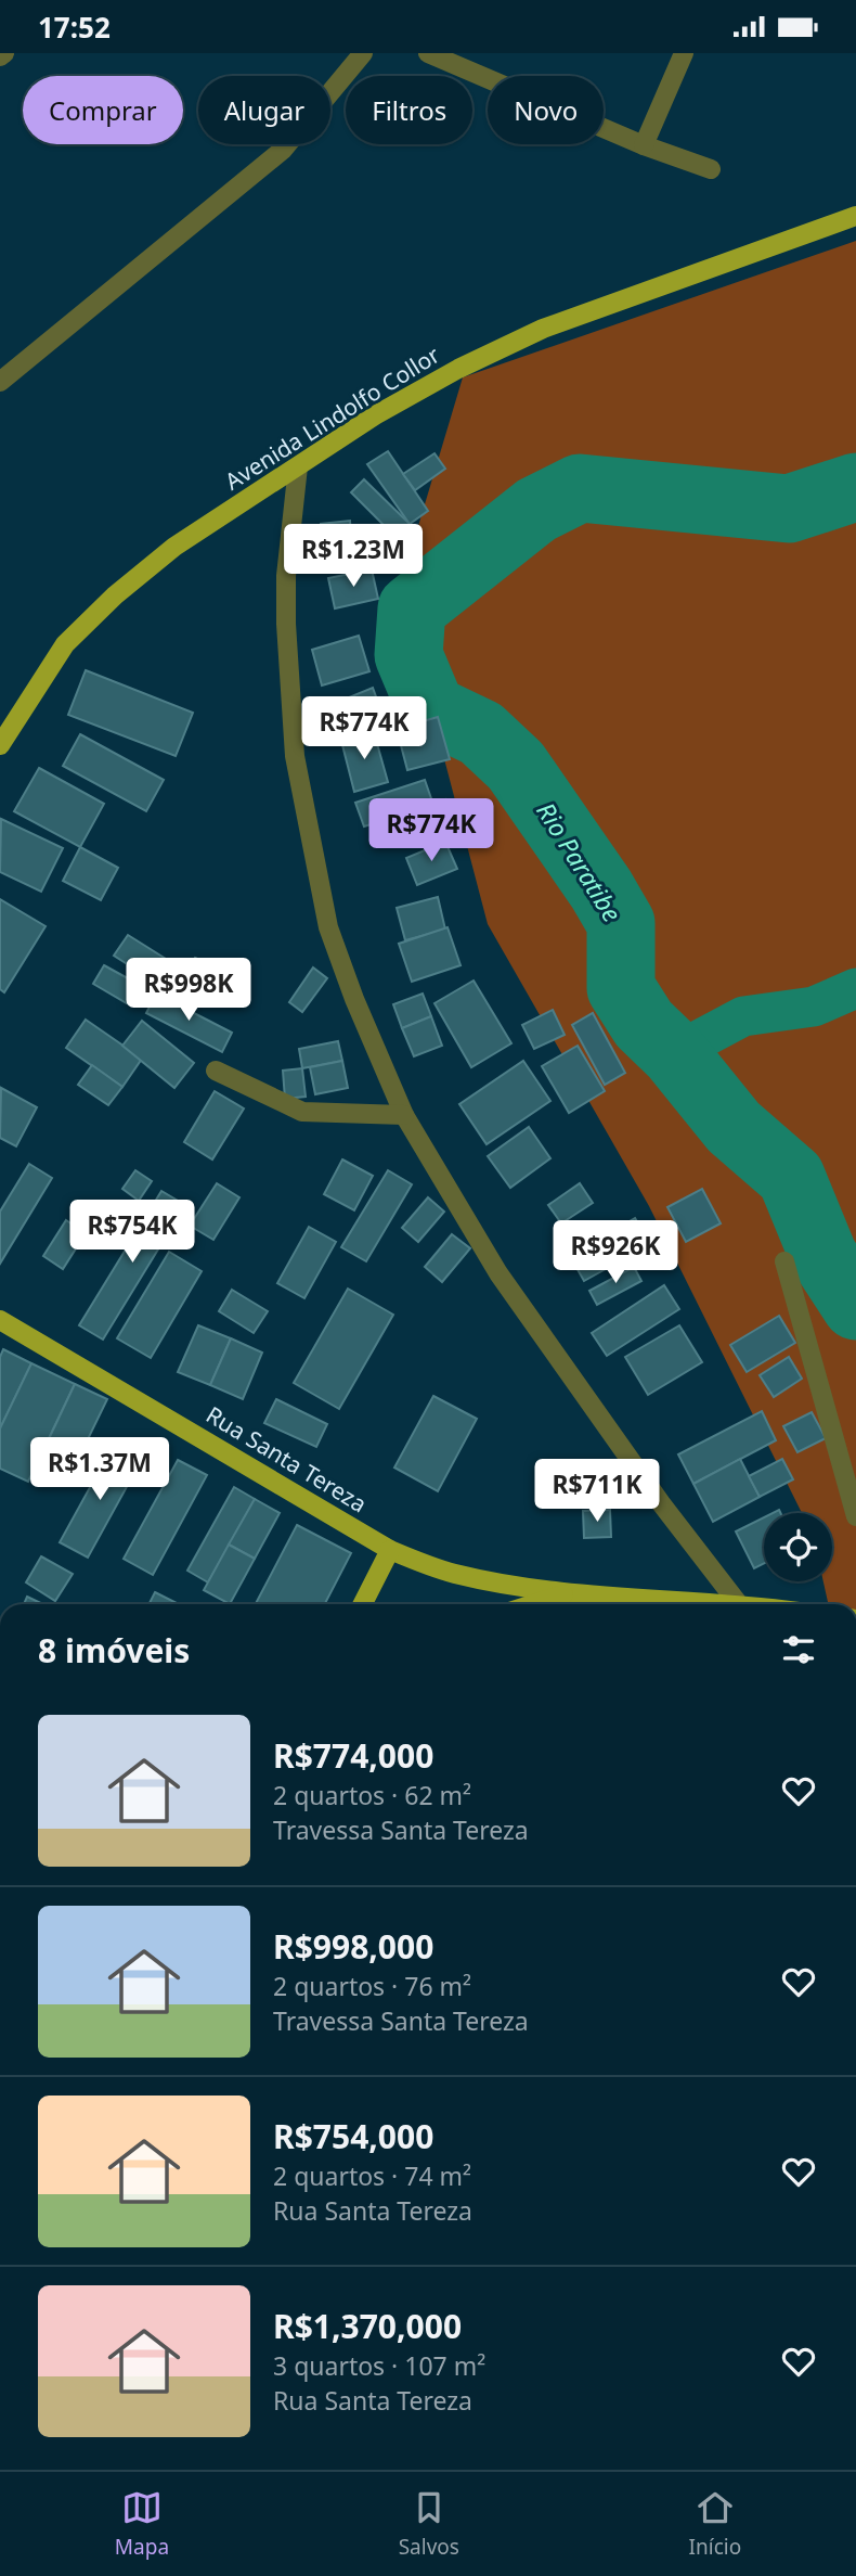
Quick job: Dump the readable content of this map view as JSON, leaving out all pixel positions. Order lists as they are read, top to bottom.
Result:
{
  "streets": {
    "main road": ["Avenida Lindolfo Collor", "Rua Santa Tereza"]
  },
  "water": ["Rio Paratibe"],
  "page": {
    "status": "17:52",
    "chip": [
      "Comprar",
      "Alugar",
      "Filtros",
      "Novo"
    ],
    "price": [
      "R$1.23M",
      "R$774K",
      "R$774K",
      "R$998K",
      "R$754K",
      "R$926K",
      "R$1.37M",
      "R$711K"
    ],
    "heading": "8 imóveis",
    "list": [
      {
        "name": "R$774,000",
        "note": "2 quartos · 62 m² · Travessa Santa Tereza"
      },
      {
        "name": "R$998,000",
        "note": "2 quartos · 76 m² · Travessa Santa Tereza"
      },
      {
        "name": "R$754,000",
        "note": "2 quartos · 74 m² · Rua Santa Tereza"
      },
      {
        "name": "R$1,370,000",
        "note": "3 quartos · 107 m² · Rua Santa Tereza"
      }
    ],
    "tabs": ["Mapa", "Salvos", "Início"]
  }
}
